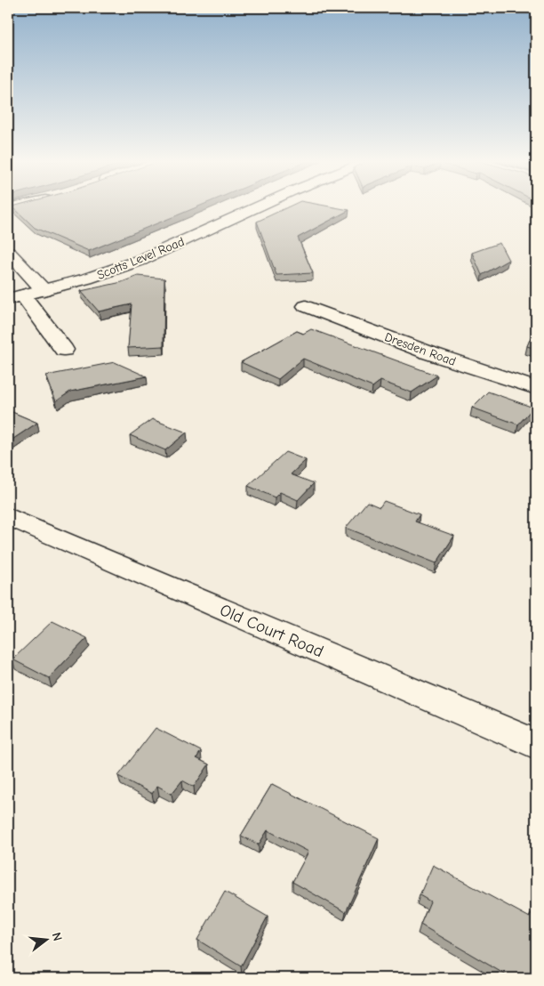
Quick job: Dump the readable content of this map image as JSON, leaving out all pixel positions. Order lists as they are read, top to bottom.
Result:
{
  "streets": {
    "street": ["Scotts Level Road", "Dresden Road", "Old Court Road"]
  },
  "north": "right"
}
